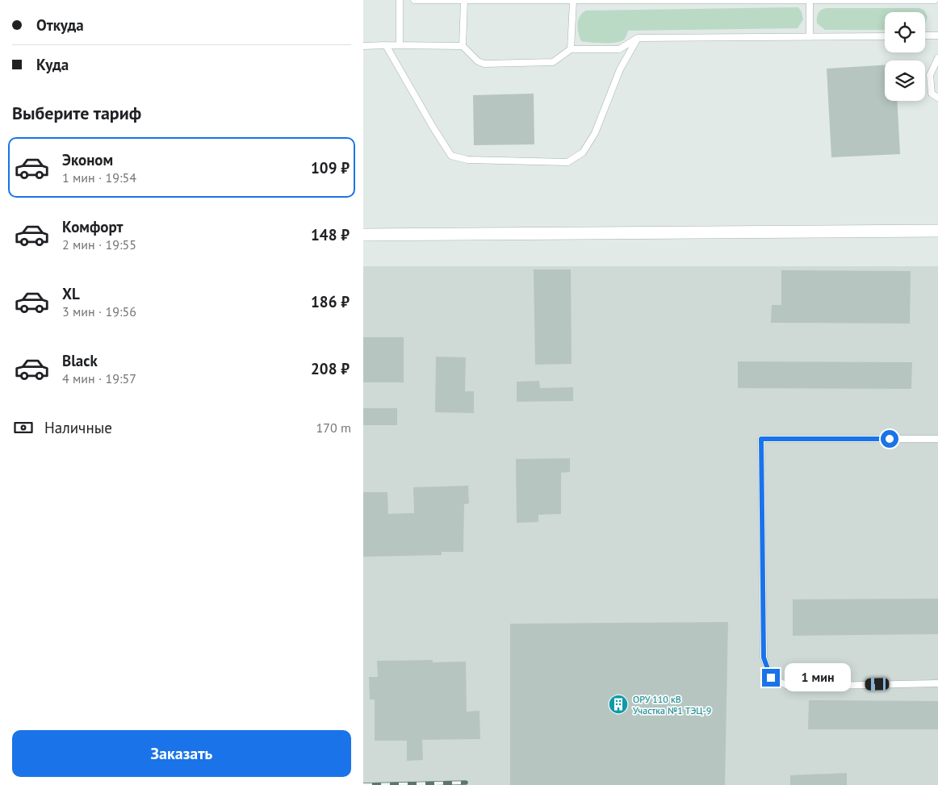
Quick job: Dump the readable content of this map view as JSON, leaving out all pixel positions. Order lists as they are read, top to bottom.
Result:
{
  "places": {
    "building": ["ОРУ 110 кВ Участка №1 ТЭЦ-9"]
  },
  "page": {
    "banner": ["Откуда", "Куда"],
    "heading": "Выберите тариф",
    "list": [
      {
        "name": "Эконом",
        "note": "1 мин · 19:54",
        "value": "109 ₽"
      },
      {
        "name": "Комфорт",
        "note": "2 мин · 19:55",
        "value": "148 ₽"
      },
      {
        "name": "XL",
        "note": "3 мин · 19:56",
        "value": "186 ₽"
      },
      {
        "name": "Black",
        "note": "4 мин · 19:57",
        "value": "208 ₽"
      }
    ],
    "pay": ["Наличные", "170 m"],
    "bubble": "1 мин",
    "buttons": "Заказать"
  }
}
